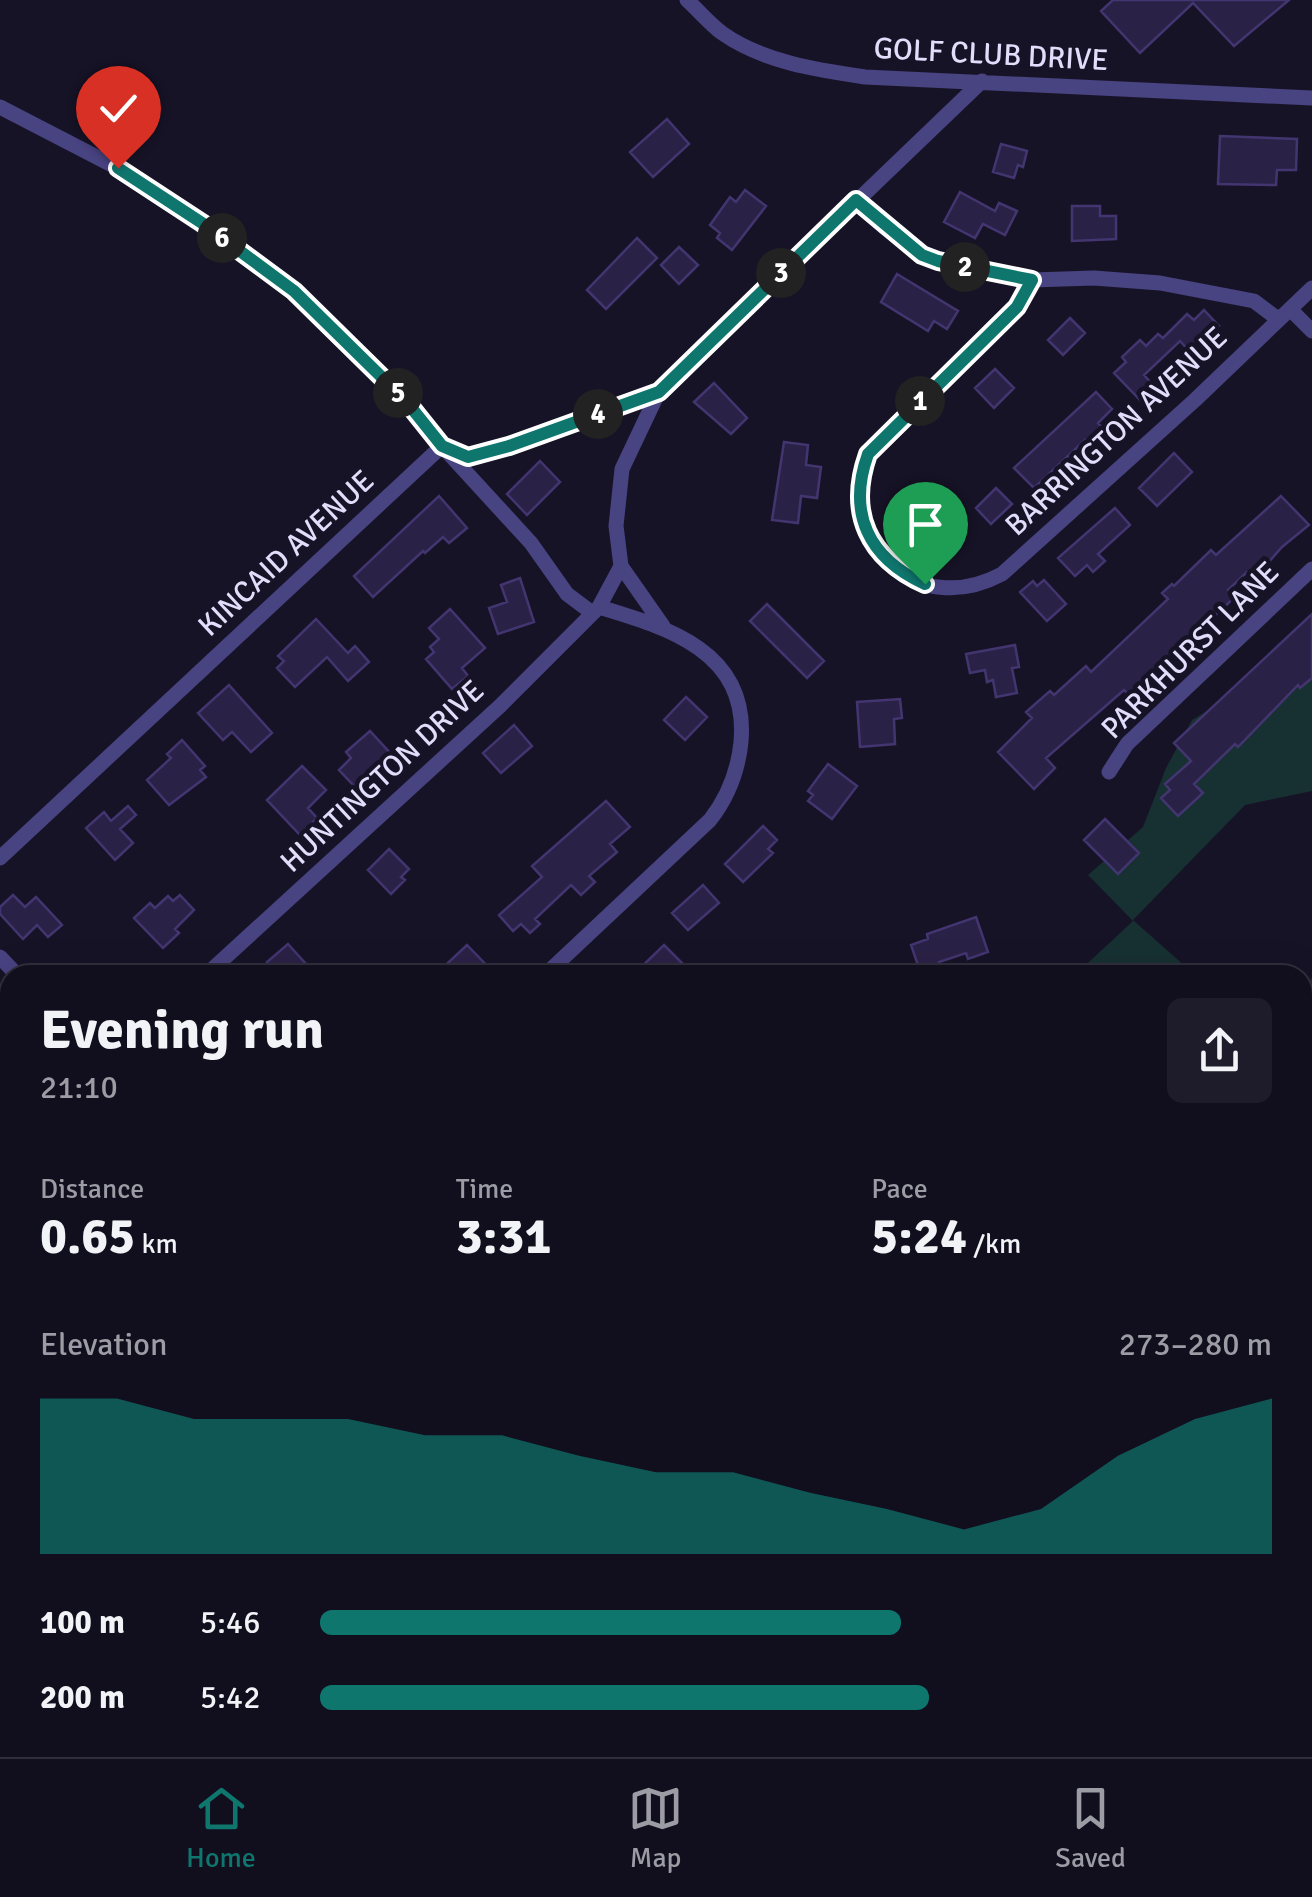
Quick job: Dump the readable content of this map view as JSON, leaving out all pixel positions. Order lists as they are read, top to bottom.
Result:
{
  "streets": {
    "street": [
      "GOLF CLUB DRIVE",
      "BARRINGTON AVENUE",
      "KINCAID AVENUE",
      "PARKHURST LANE",
      "HUNTINGTON DRIVE"
    ]
  },
  "page": {
    "pins": [
      "6",
      "2",
      "3",
      "5",
      "1",
      "4"
    ],
    "heading": ["Evening run", "21:10"],
    "stats": [
      ["Distance", "0.65 km"],
      ["Time", "3:31"],
      ["Pace", "5:24 /km"]
    ],
    "chart": ["Elevation", "273–280 m"],
    "list": [
      {
        "name": "100 m",
        "note": "5:46"
      },
      {
        "name": "200 m",
        "note": "5:42"
      }
    ],
    "tabs": ["Home", "Map", "Saved"]
  }
}
